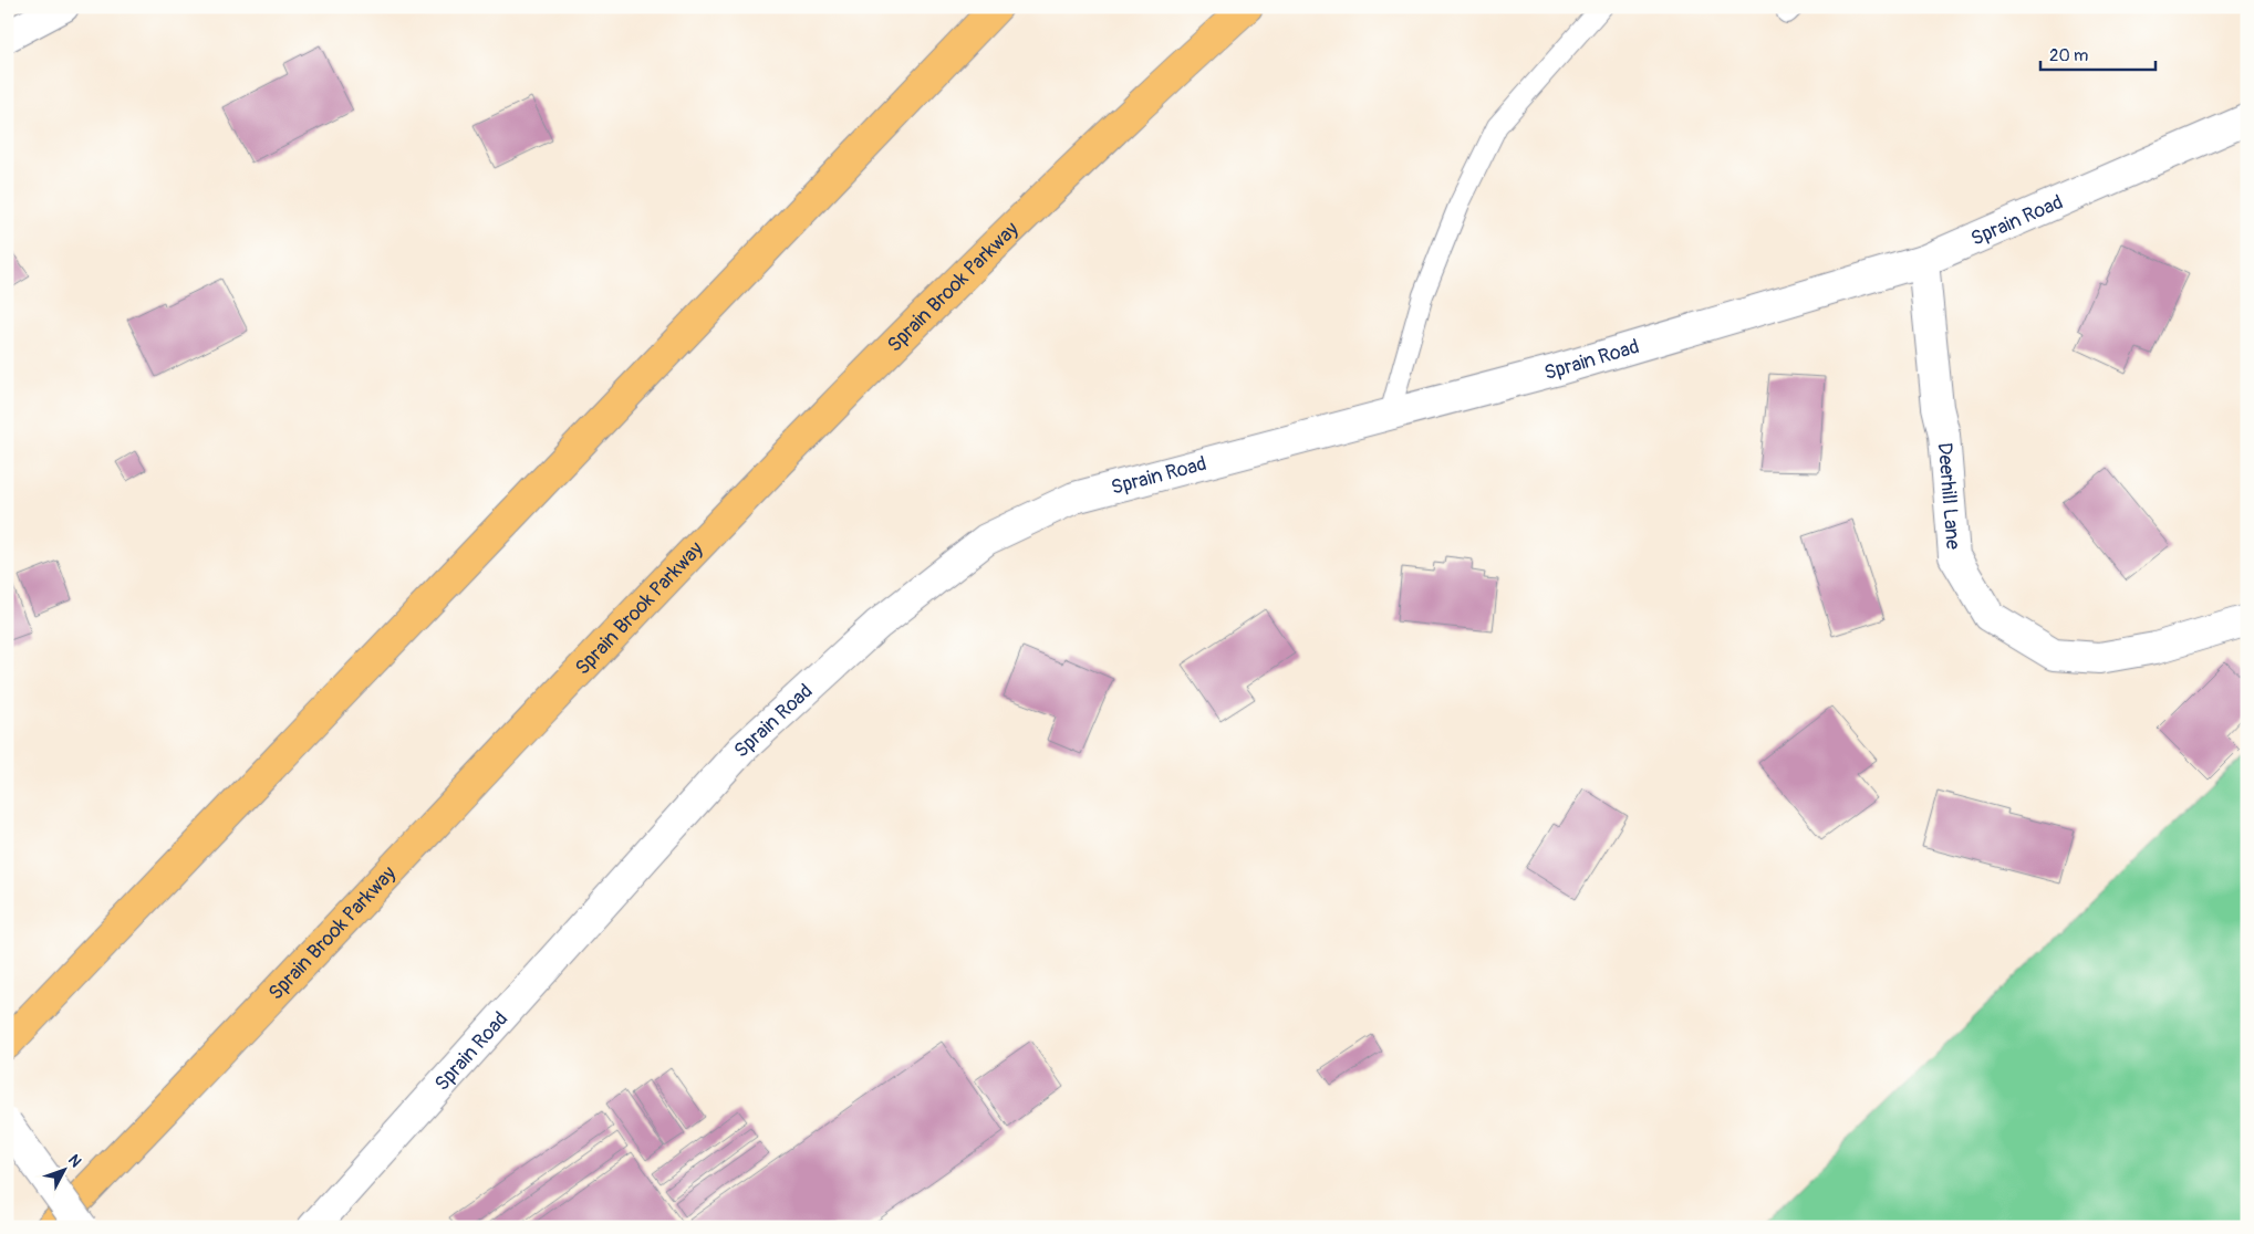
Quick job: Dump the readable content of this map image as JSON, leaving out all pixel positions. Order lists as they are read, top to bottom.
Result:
{
  "streets": {
    "highway": ["Sprain Brook Parkway"],
    "street": ["Sprain Road", "Deerhill Lane"]
  },
  "crossings": [
    ["Sprain Road", "Deerhill Lane"]
  ],
  "scale_bar": "20 m",
  "north": "top right"
}
